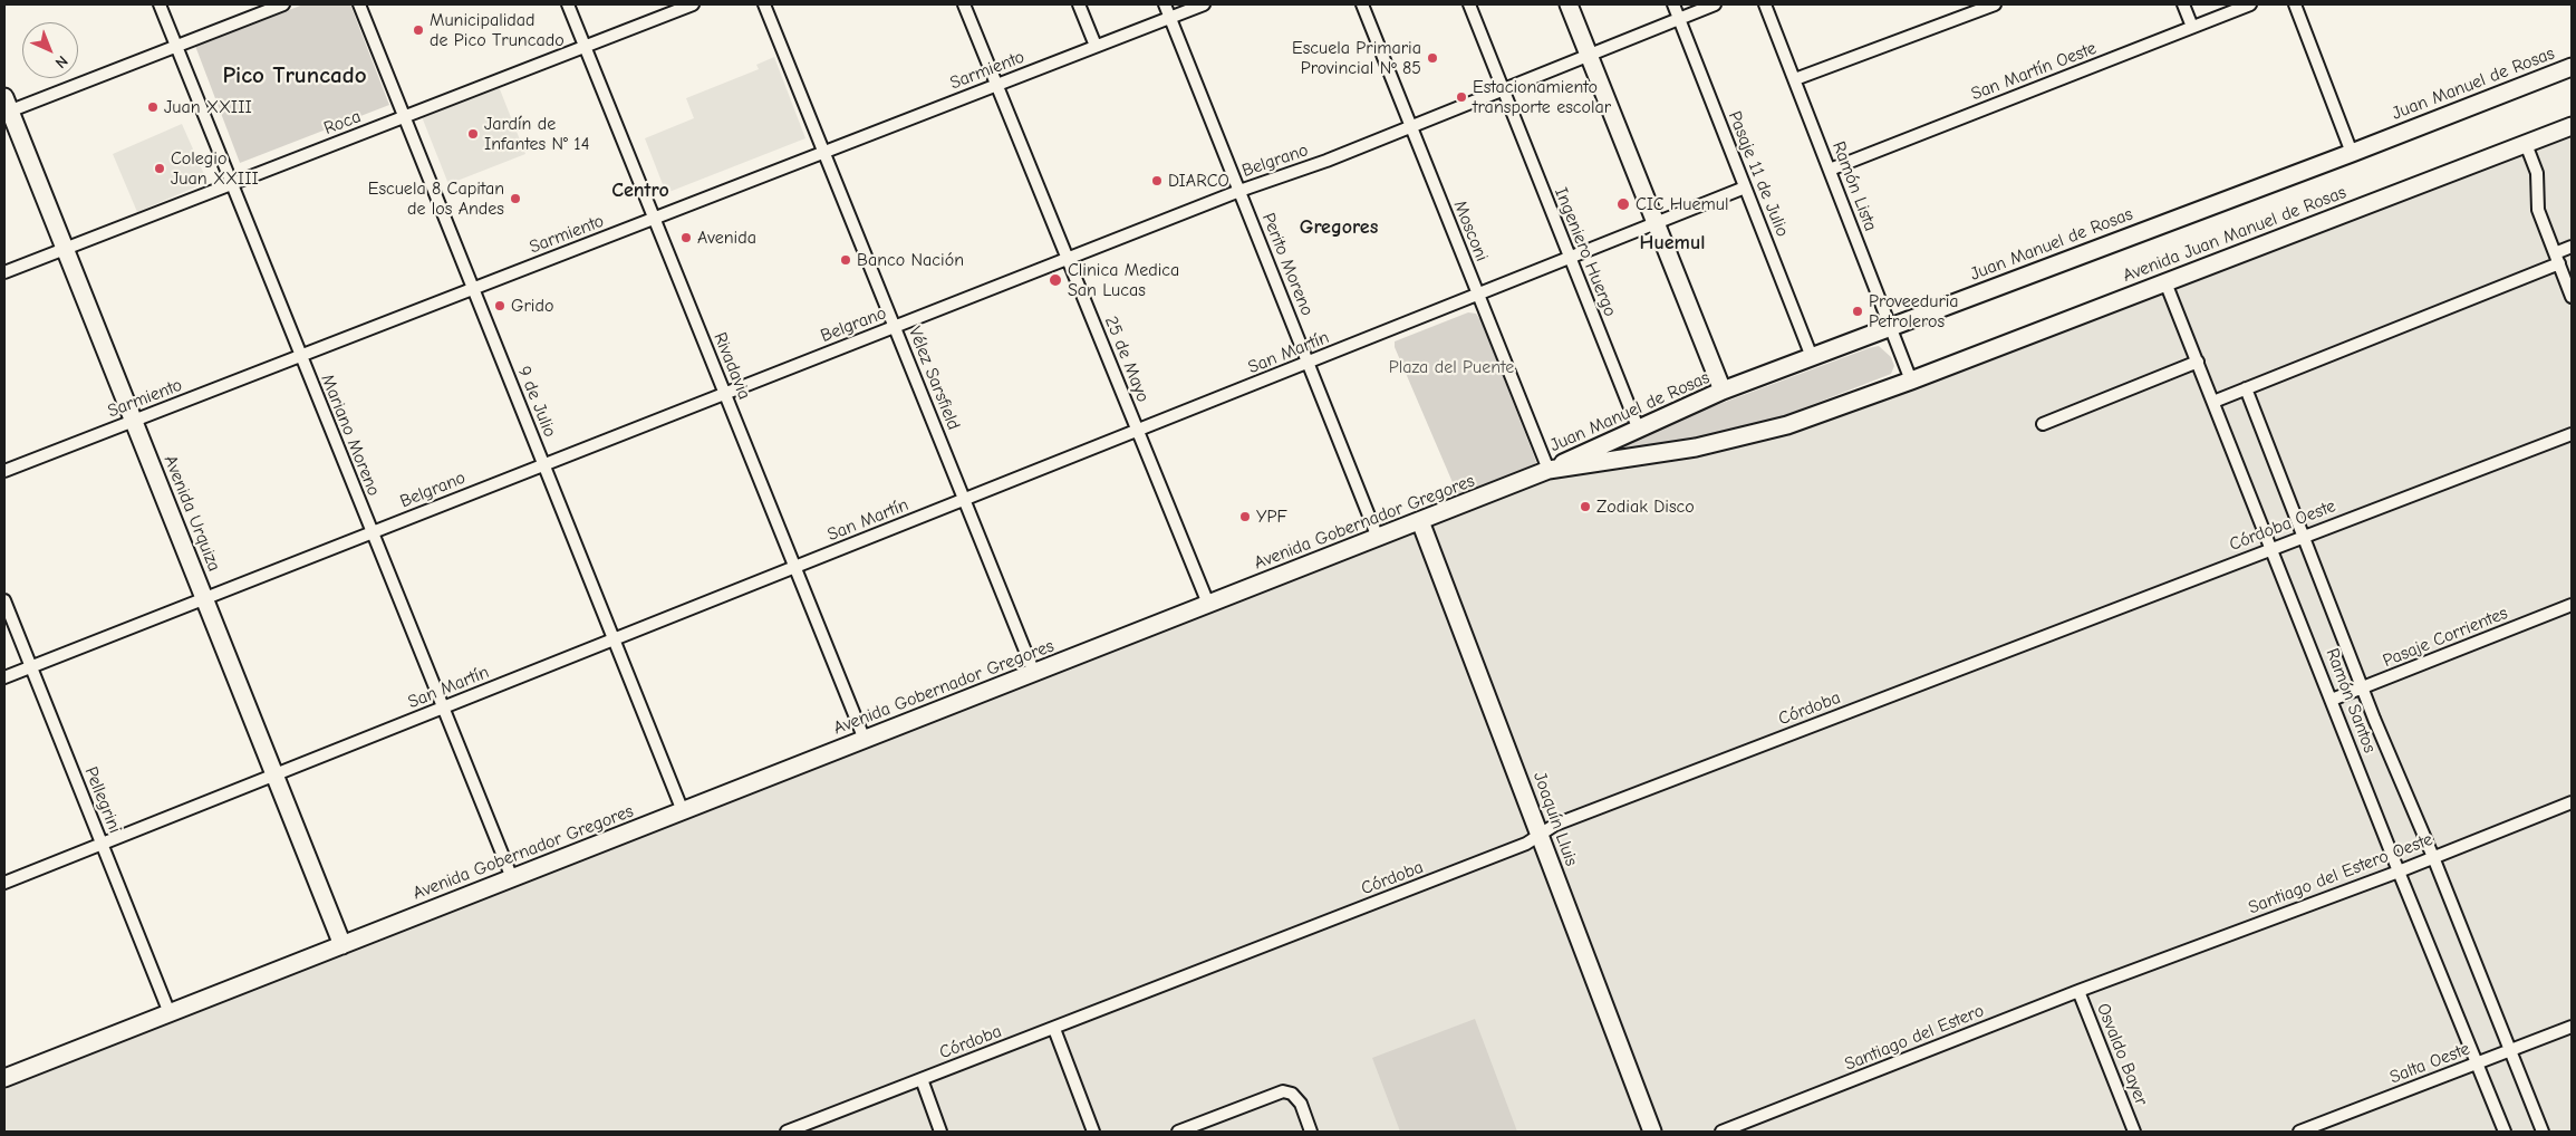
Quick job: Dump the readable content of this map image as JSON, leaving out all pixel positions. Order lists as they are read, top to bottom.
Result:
{
  "streets": {
    "street": [
      "Sarmiento",
      "San Martín Oeste",
      "Juan Manuel de Rosas",
      "Roca",
      "Belgrano",
      "Pasaje 11 de Julio",
      "Ramón Lista",
      "Mosconi",
      "Avenida Juan Manuel de Rosas",
      "Ingeniero Huergo",
      "Perito Moreno",
      "San Martín",
      "25 de Mayo",
      "Rivadavia",
      "Vélez Sarsfield",
      "9 de Julio",
      "Mariano Moreno",
      "Avenida Urquiza",
      "Avenida Gobernador Gregores",
      "Córdoba Oeste",
      "Pasaje Corrientes",
      "Ramón Santos",
      "Córdoba",
      "Pellegrini",
      "Joaquín Lluis",
      "Santiago del Estero Oeste",
      "Santiago del Estero",
      "Osvaldo Bayer",
      "Salta Oeste"
    ]
  },
  "crossings": [
    ["Sarmiento", "Perito Moreno"],
    ["Sarmiento", "25 de Mayo"],
    ["Sarmiento", "Rivadavia"],
    ["Sarmiento", "Vélez Sarsfield"],
    ["Sarmiento", "9 de Julio"],
    ["Sarmiento", "Mariano Moreno"],
    ["Sarmiento", "Avenida Urquiza"],
    ["San Martín Oeste", "Ramón Lista"],
    ["Juan Manuel de Rosas", "Pasaje 11 de Julio"],
    ["Juan Manuel de Rosas", "Ramón Lista"],
    ["Juan Manuel de Rosas", "Mosconi"],
    ["Juan Manuel de Rosas", "Ingeniero Huergo"],
    ["Juan Manuel de Rosas", "Avenida Gobernador Gregores"],
    ["Roca", "Rivadavia"],
    ["Roca", "9 de Julio"],
    ["Roca", "Mariano Moreno"],
    ["Roca", "Avenida Urquiza"],
    ["Belgrano", "Pasaje 11 de Julio"],
    ["Belgrano", "Mosconi"],
    ["Belgrano", "Ingeniero Huergo"],
    ["Belgrano", "Perito Moreno"],
    ["Belgrano", "25 de Mayo"],
    ["Belgrano", "Rivadavia"],
    ["Belgrano", "Vélez Sarsfield"],
    ["Belgrano", "9 de Julio"],
    ["Belgrano", "Mariano Moreno"],
    ["Belgrano", "Avenida Urquiza"],
    ["Belgrano", "Pellegrini"],
    ["Pasaje 11 de Julio", "San Martín"],
    ["Ramón Lista", "Avenida Juan Manuel de Rosas"],
    ["Ramón Lista", "Avenida Gobernador Gregores"],
    ["Mosconi", "San Martín"],
    ["Mosconi", "Avenida Gobernador Gregores"],
    ["Avenida Juan Manuel de Rosas", "Avenida Gobernador Gregores"],
    ["Avenida Juan Manuel de Rosas", "Ramón Santos"],
    ["Ingeniero Huergo", "San Martín"],
    ["Perito Moreno", "San Martín"],
    ["Perito Moreno", "Avenida Gobernador Gregores"],
    ["San Martín", "25 de Mayo"],
    ["San Martín", "Rivadavia"],
    ["San Martín", "Vélez Sarsfield"],
    ["San Martín", "9 de Julio"],
    ["San Martín", "Mariano Moreno"],
    ["San Martín", "Avenida Urquiza"],
    ["San Martín", "Pellegrini"],
    ["25 de Mayo", "Avenida Gobernador Gregores"],
    ["Rivadavia", "Avenida Gobernador Gregores"],
    ["Vélez Sarsfield", "Avenida Gobernador Gregores"],
    ["9 de Julio", "Avenida Gobernador Gregores"],
    ["Mariano Moreno", "Avenida Gobernador Gregores"],
    ["Avenida Urquiza", "Avenida Gobernador Gregores"],
    ["Avenida Gobernador Gregores", "Pellegrini"],
    ["Avenida Gobernador Gregores", "Joaquín Lluis"],
    ["Córdoba Oeste", "Ramón Santos"],
    ["Córdoba Oeste", "Córdoba"],
    ["Pasaje Corrientes", "Ramón Santos"],
    ["Ramón Santos", "Santiago del Estero Oeste"],
    ["Ramón Santos", "Salta Oeste"],
    ["Córdoba", "Joaquín Lluis"],
    ["Santiago del Estero Oeste", "Santiago del Estero"],
    ["Santiago del Estero", "Osvaldo Bayer"]
  ],
  "districts": [
    "Pico Truncado",
    "Centro",
    "Gregores",
    "Huemul"
  ],
  "parks": ["Plaza del Puente"],
  "places": [
    "Municipalidad de Pico Truncado",
    "Escuela Primaria Provincial Nº 85",
    "Estacionamiento transporte escolar",
    "Juan XXIII",
    "Jardín de Infantes N° 14",
    "Colegio Juan XXIII",
    "DIARCO",
    "Escuela 8 Capitan de los Andes",
    "CIC Huemul",
    "Avenida",
    "Banco Nación",
    "Clinica Medica San Lucas",
    "Grido",
    "Proveeduria Petroleros",
    "Zodiak Disco",
    "YPF"
  ],
  "north": "bottom right"
}
